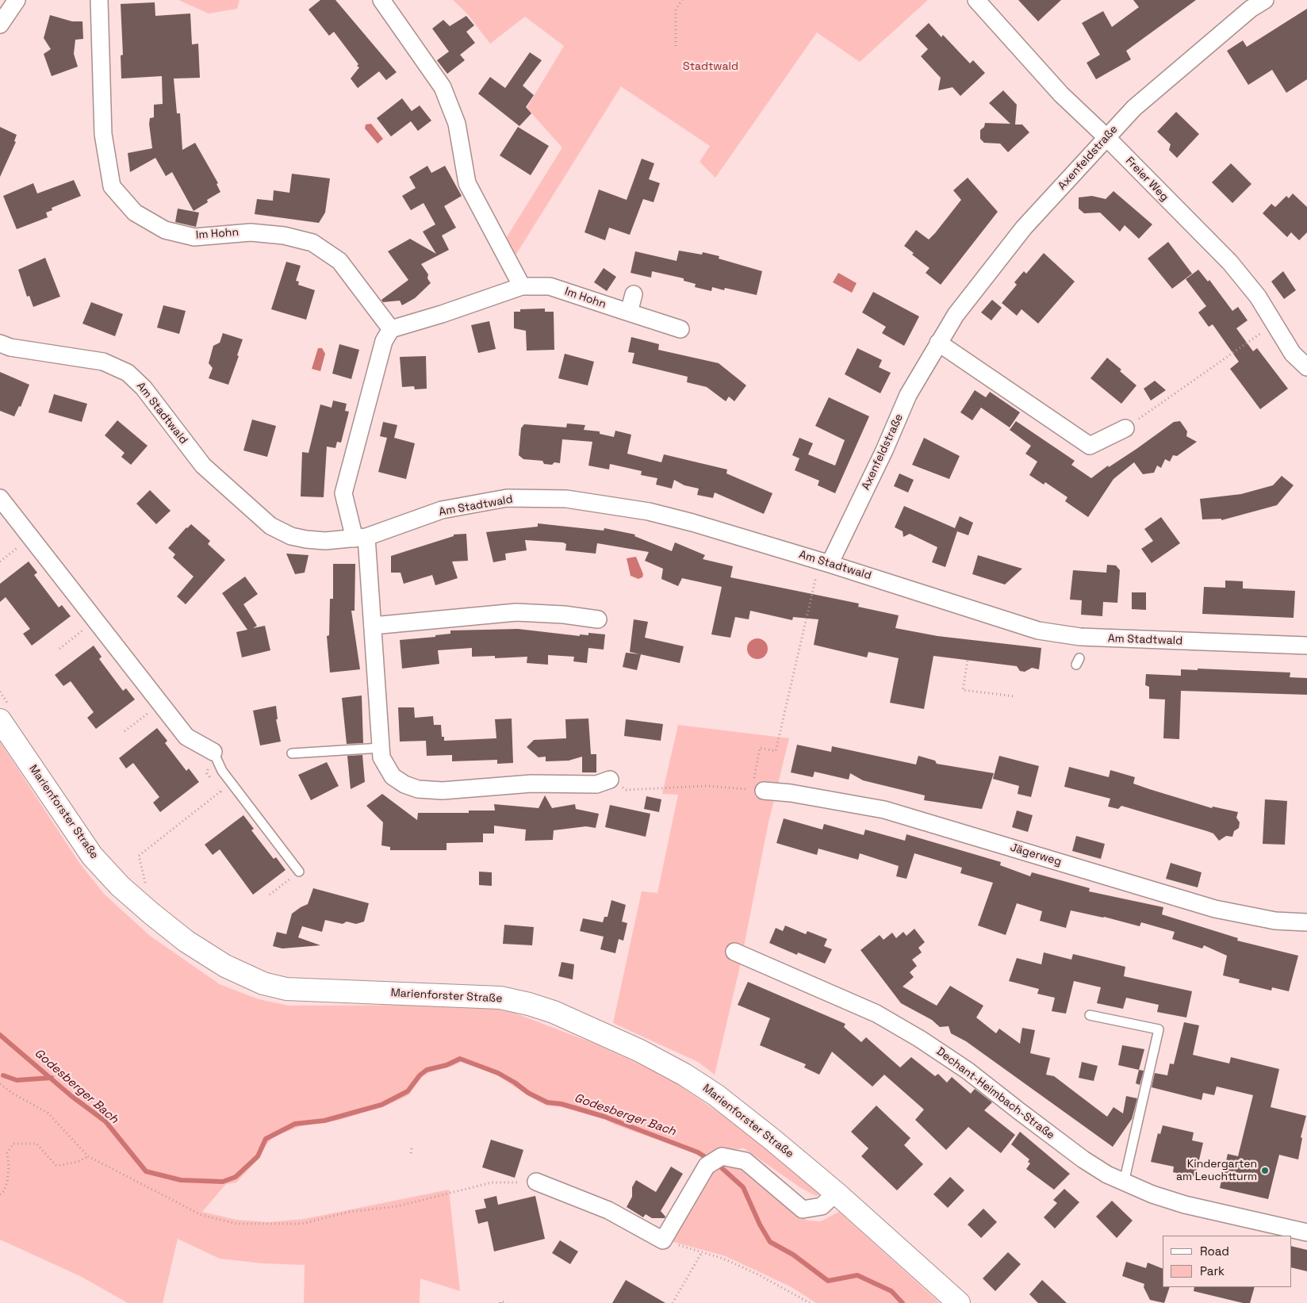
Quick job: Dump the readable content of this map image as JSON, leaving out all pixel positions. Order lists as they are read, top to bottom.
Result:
{
  "streets": {
    "main road": ["Marienforster Straße"],
    "street": [
      "Axenfeldstraße",
      "Freier Weg",
      "Im Hohn",
      "Am Stadtwald",
      "Jägerweg",
      "Dechant-Heimbach-Straße"
    ]
  },
  "crossings": [
    ["Axenfeldstraße", "Freier Weg"],
    ["Axenfeldstraße", "Am Stadtwald"]
  ],
  "water": ["Godesberger Bach"],
  "parks": ["Stadtwald"],
  "places": ["Kindergarten am Leuchtturm"],
  "legend": ["Road", "Park"]
}
